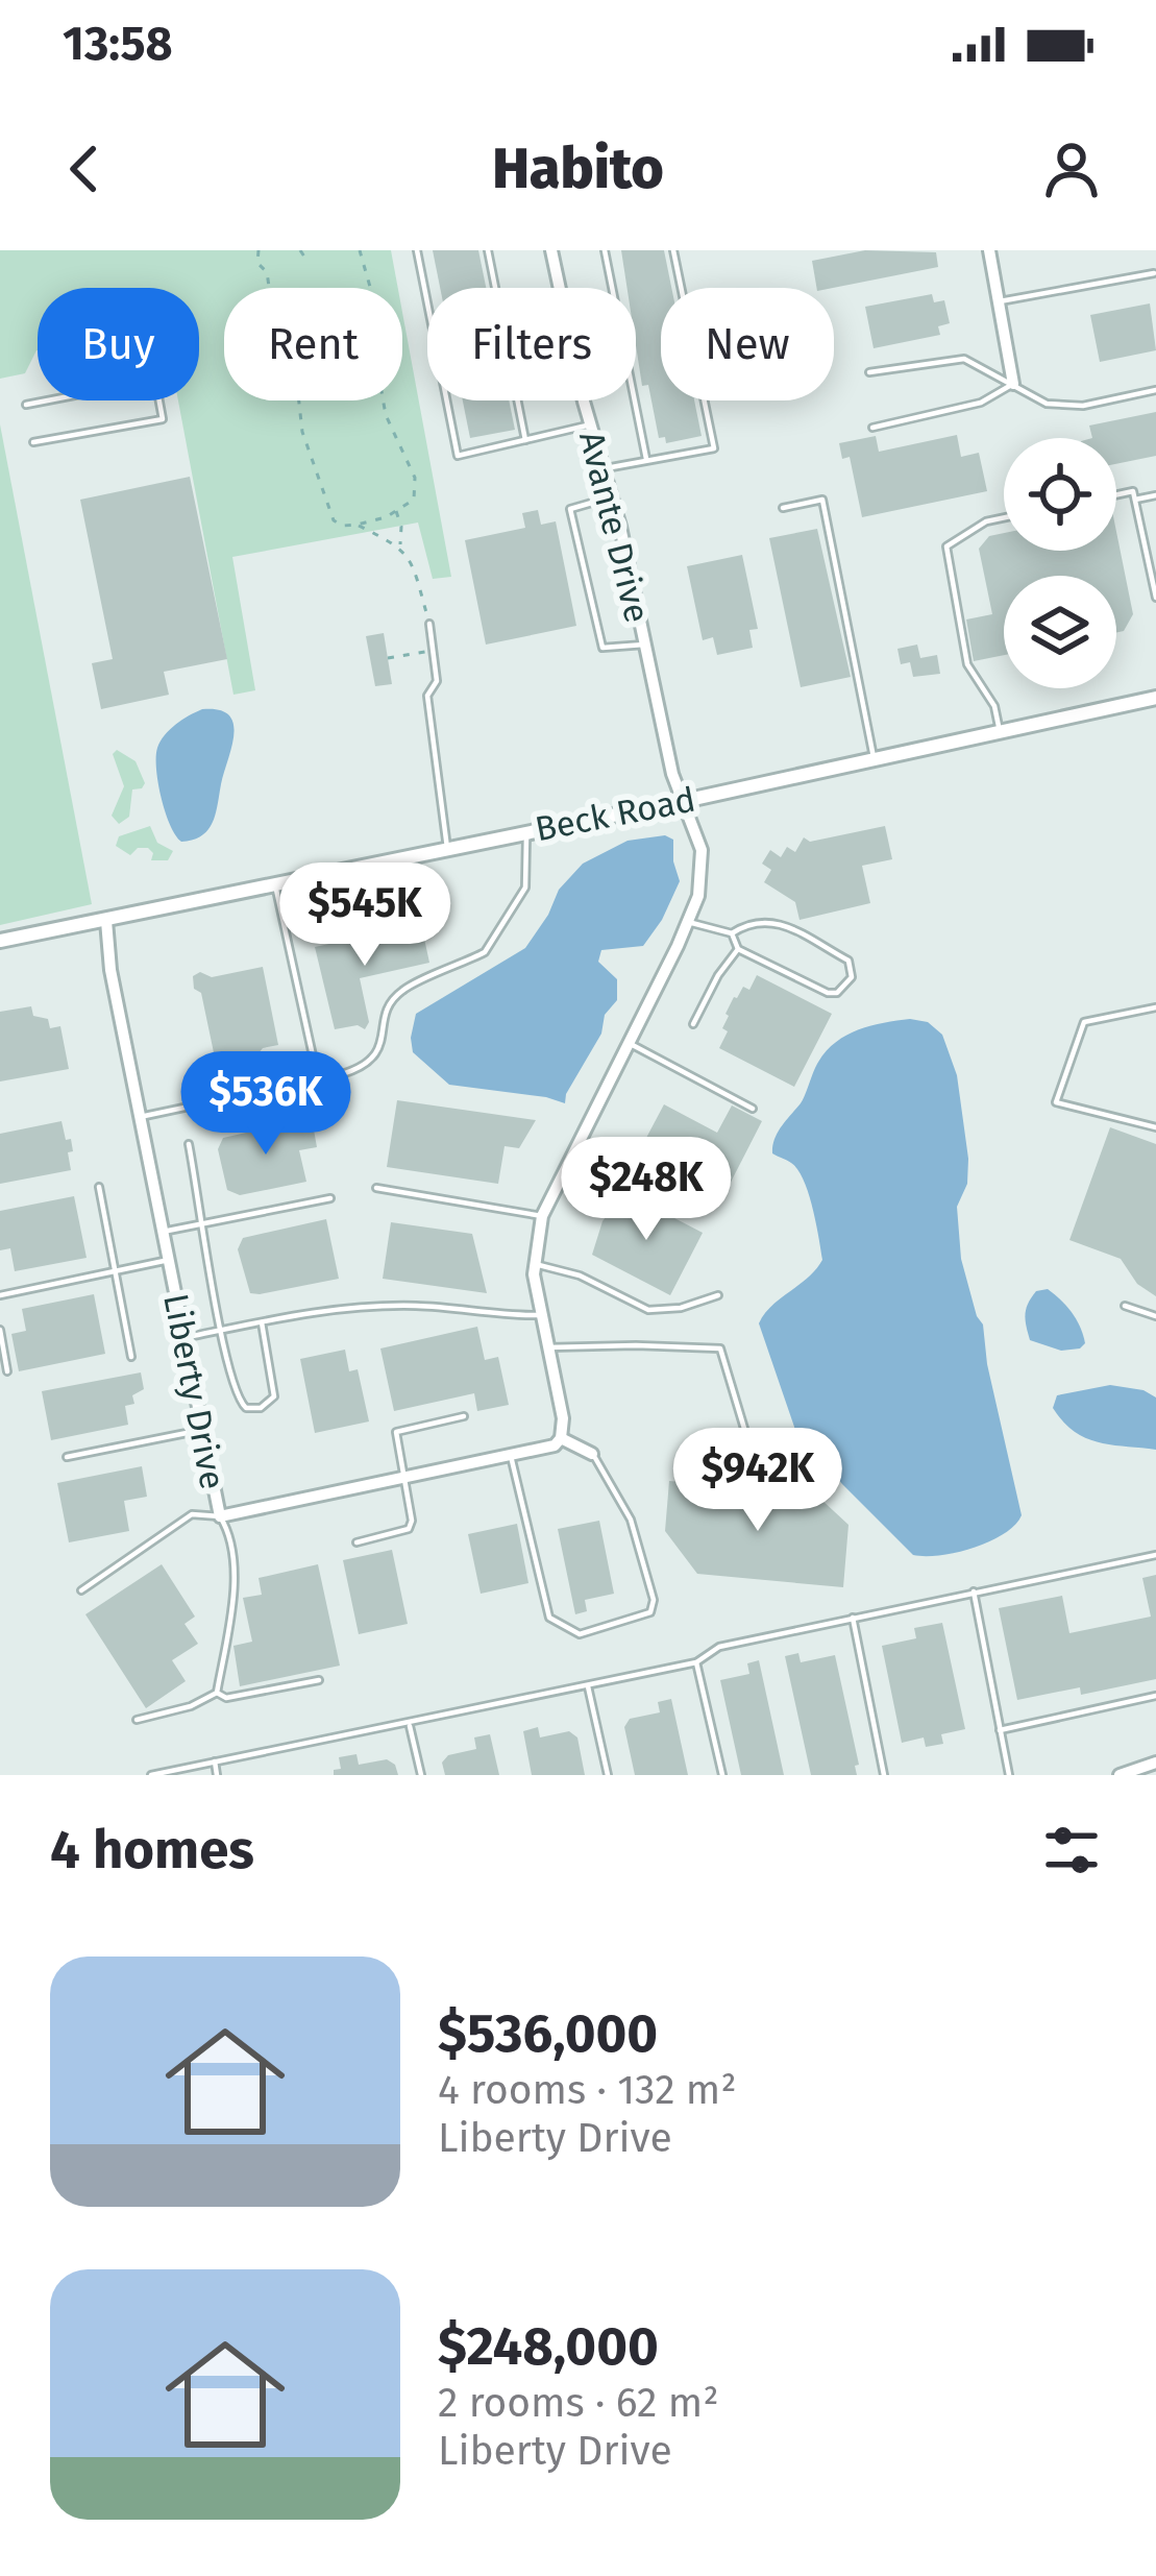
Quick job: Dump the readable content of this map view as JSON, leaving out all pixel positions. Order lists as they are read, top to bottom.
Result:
{
  "streets": {
    "street": ["Avante Drive", "Beck Road", "Liberty Drive"]
  },
  "crossings": [
    ["Avante Drive", "Beck Road"],
    ["Beck Road", "Liberty Drive"]
  ],
  "page": {
    "status": "13:58",
    "header": "Habito",
    "chip": [
      "Buy",
      "Rent",
      "Filters",
      "New"
    ],
    "price": [
      "$545K",
      "$536K",
      "$248K",
      "$942K"
    ],
    "heading": "4 homes",
    "list": [
      {
        "name": "$536,000",
        "note": "4 rooms · 132 m² · Liberty Drive"
      },
      {
        "name": "$248,000",
        "note": "2 rooms · 62 m² · Liberty Drive"
      }
    ]
  }
}
